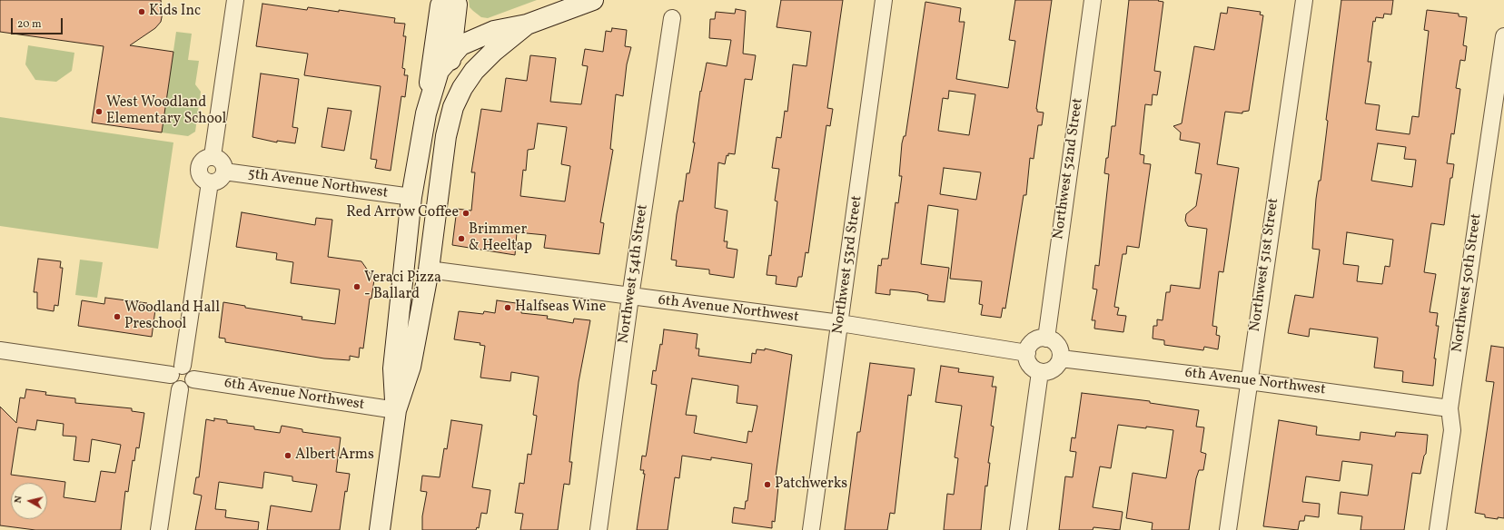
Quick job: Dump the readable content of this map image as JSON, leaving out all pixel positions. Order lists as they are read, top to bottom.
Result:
{
  "streets": {
    "street": [
      "Northwest 52nd Street",
      "5th Avenue Northwest",
      "Northwest 53rd Street",
      "Northwest 51st Street",
      "Northwest 54th Street",
      "Northwest 50th Street",
      "6th Avenue Northwest"
    ]
  },
  "crossings": [
    ["Northwest 52nd Street", "6th Avenue Northwest"],
    ["Northwest 53rd Street", "6th Avenue Northwest"],
    ["Northwest 51st Street", "6th Avenue Northwest"],
    ["Northwest 54th Street", "6th Avenue Northwest"],
    ["Northwest 50th Street", "6th Avenue Northwest"]
  ],
  "places": [
    "Kids Inc",
    "West Woodland Elementary School",
    "Red Arrow Coffee",
    "Brimmer & Heeltap",
    "Veraci Pizza - Ballard",
    "Halfseas Wine",
    "Woodland Hall Preschool",
    "Albert Arms",
    "Patchwerks"
  ],
  "scale_bar": "20 m",
  "north": "left"
}
